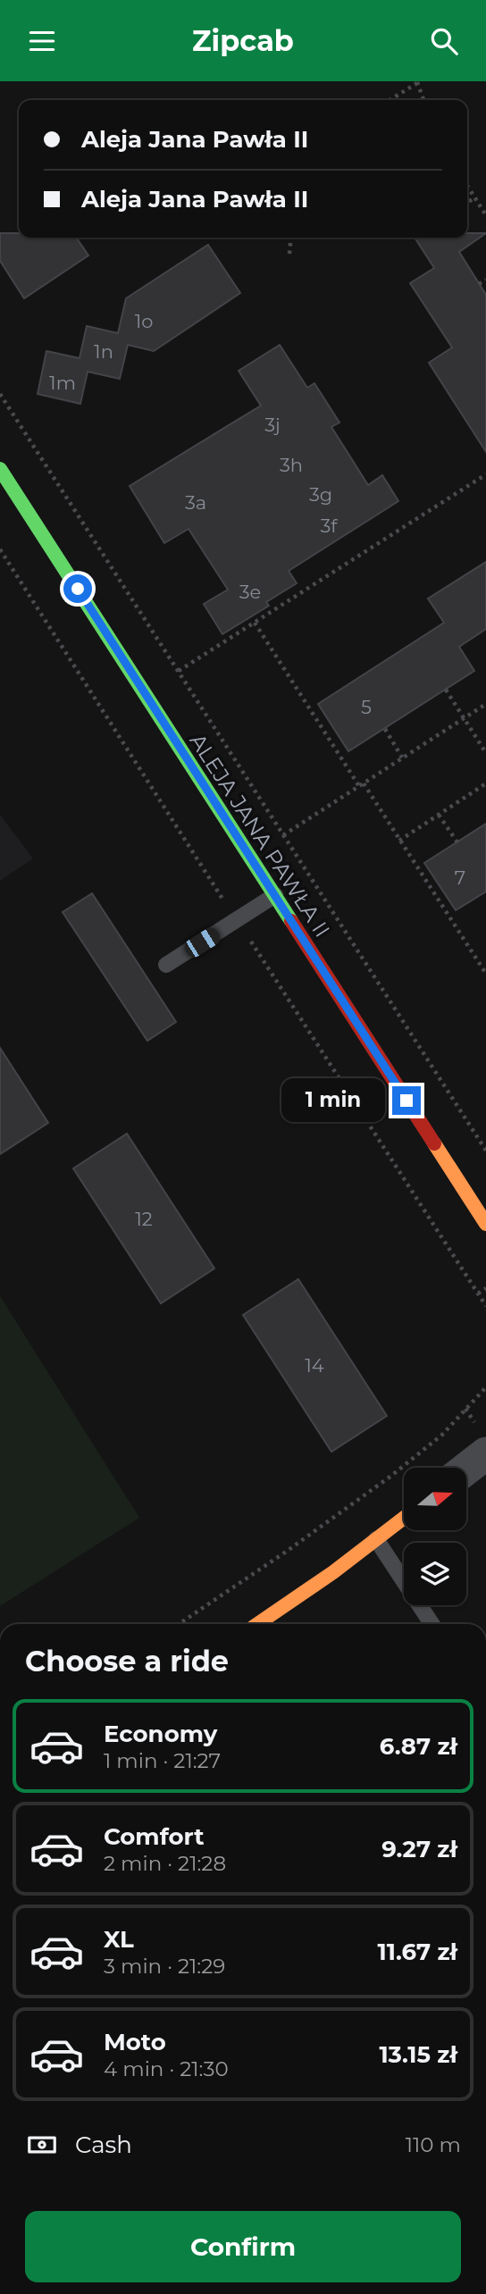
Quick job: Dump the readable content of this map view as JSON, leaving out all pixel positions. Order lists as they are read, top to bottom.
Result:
{
  "streets": {
    "street": ["ALEJA JANA PAWŁA II"]
  },
  "house_numbers": [
    "1o",
    "1n",
    "1m",
    "3j",
    "3h",
    "3g",
    "3a",
    "3f",
    "3e",
    "5",
    "7",
    "12",
    "14"
  ],
  "north": "right",
  "page": {
    "header": "Zipcab",
    "banner": ["Aleja Jana Pawła II", "Aleja Jana Pawła II"],
    "bubble": "1 min",
    "heading": "Choose a ride",
    "list": [
      {
        "name": "Economy",
        "note": "1 min · 21:27",
        "value": "6.87 zł"
      },
      {
        "name": "Comfort",
        "note": "2 min · 21:28",
        "value": "9.27 zł"
      },
      {
        "name": "XL",
        "note": "3 min · 21:29",
        "value": "11.67 zł"
      },
      {
        "name": "Moto",
        "note": "4 min · 21:30",
        "value": "13.15 zł"
      }
    ],
    "pay": ["Cash", "110 m"],
    "buttons": "Confirm"
  }
}
